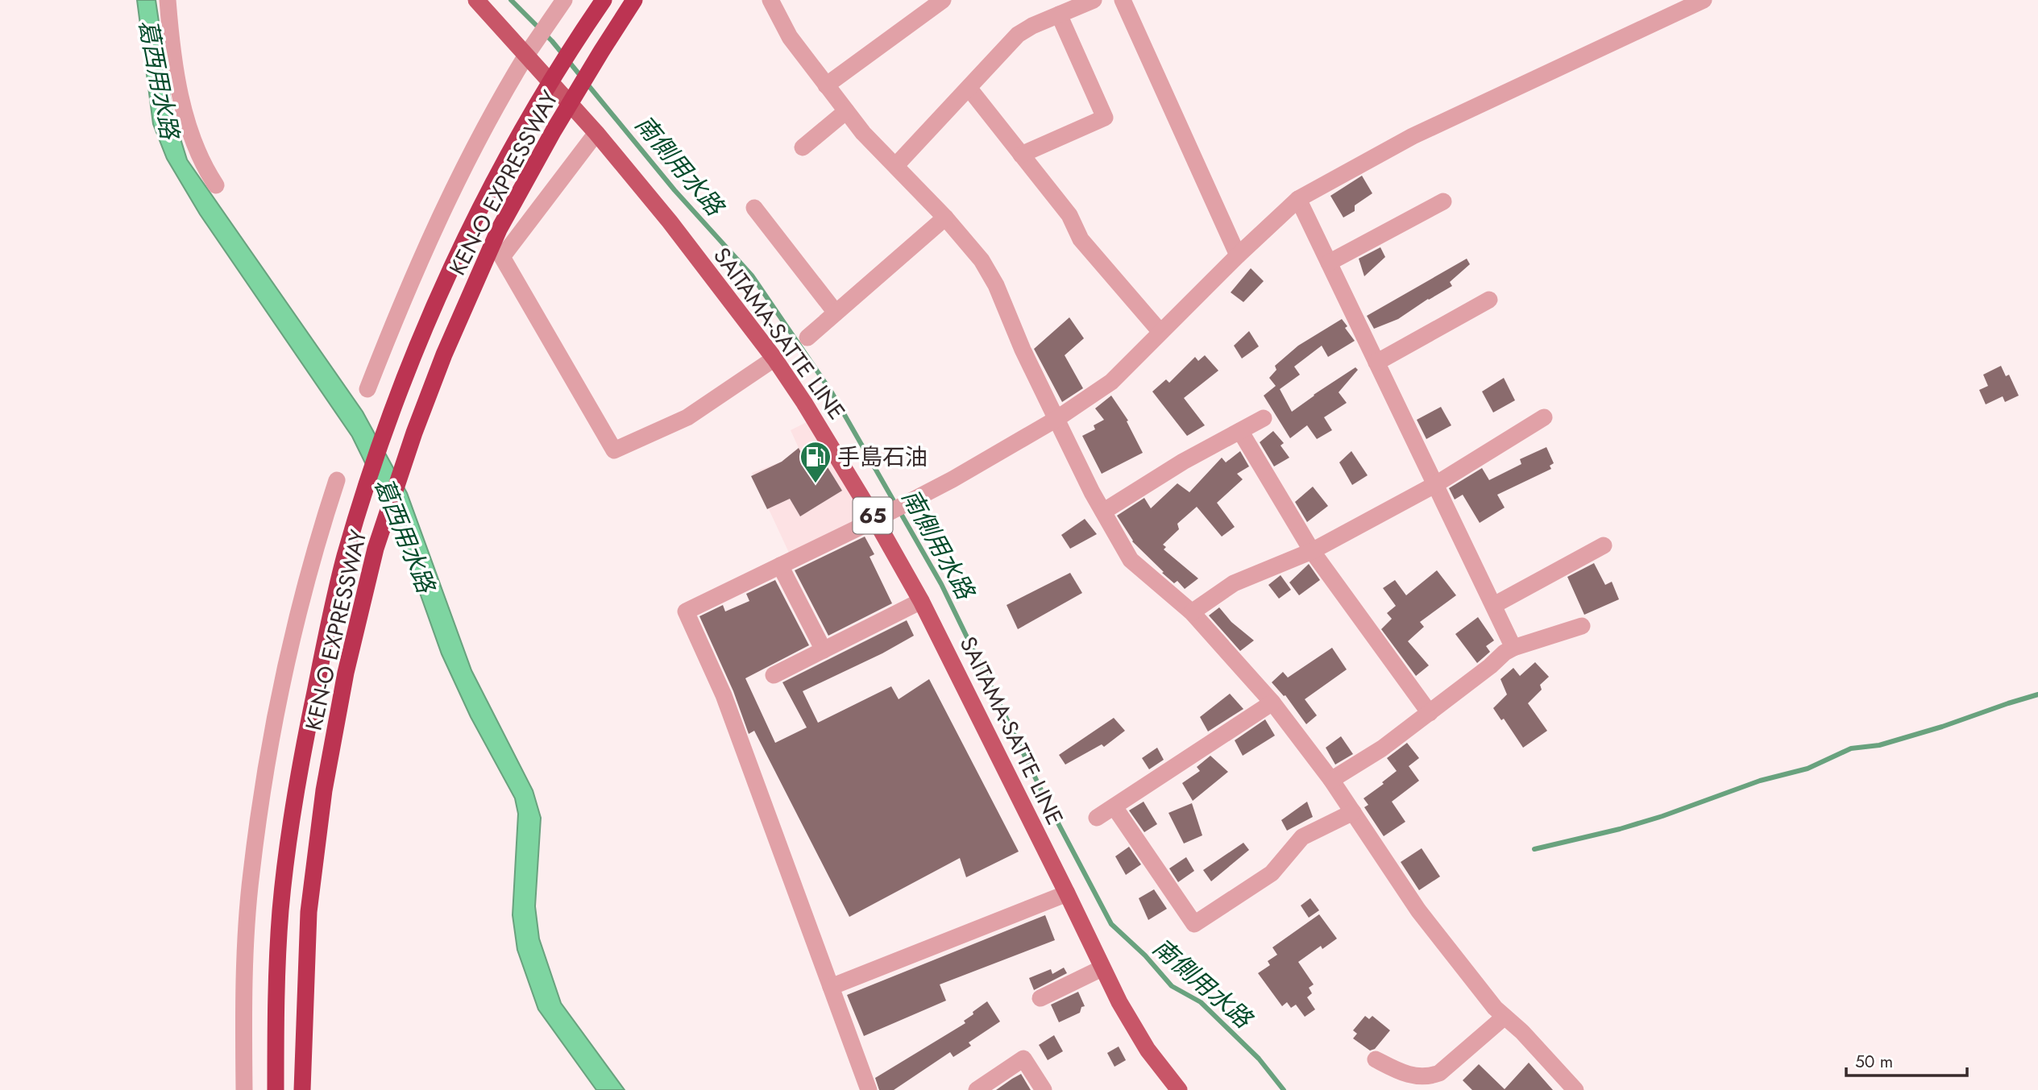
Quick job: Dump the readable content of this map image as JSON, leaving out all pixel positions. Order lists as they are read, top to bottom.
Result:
{
  "streets": {
    "highway": ["KEN-O EXPRESSWAY"],
    "main road": ["SAITAMA-SATTE LINE", "65"]
  },
  "water": ["葛西用水路", "南側用水路"],
  "places": {
    "fuel station": ["手島石油"]
  },
  "scale_bar": "50 m"
}
